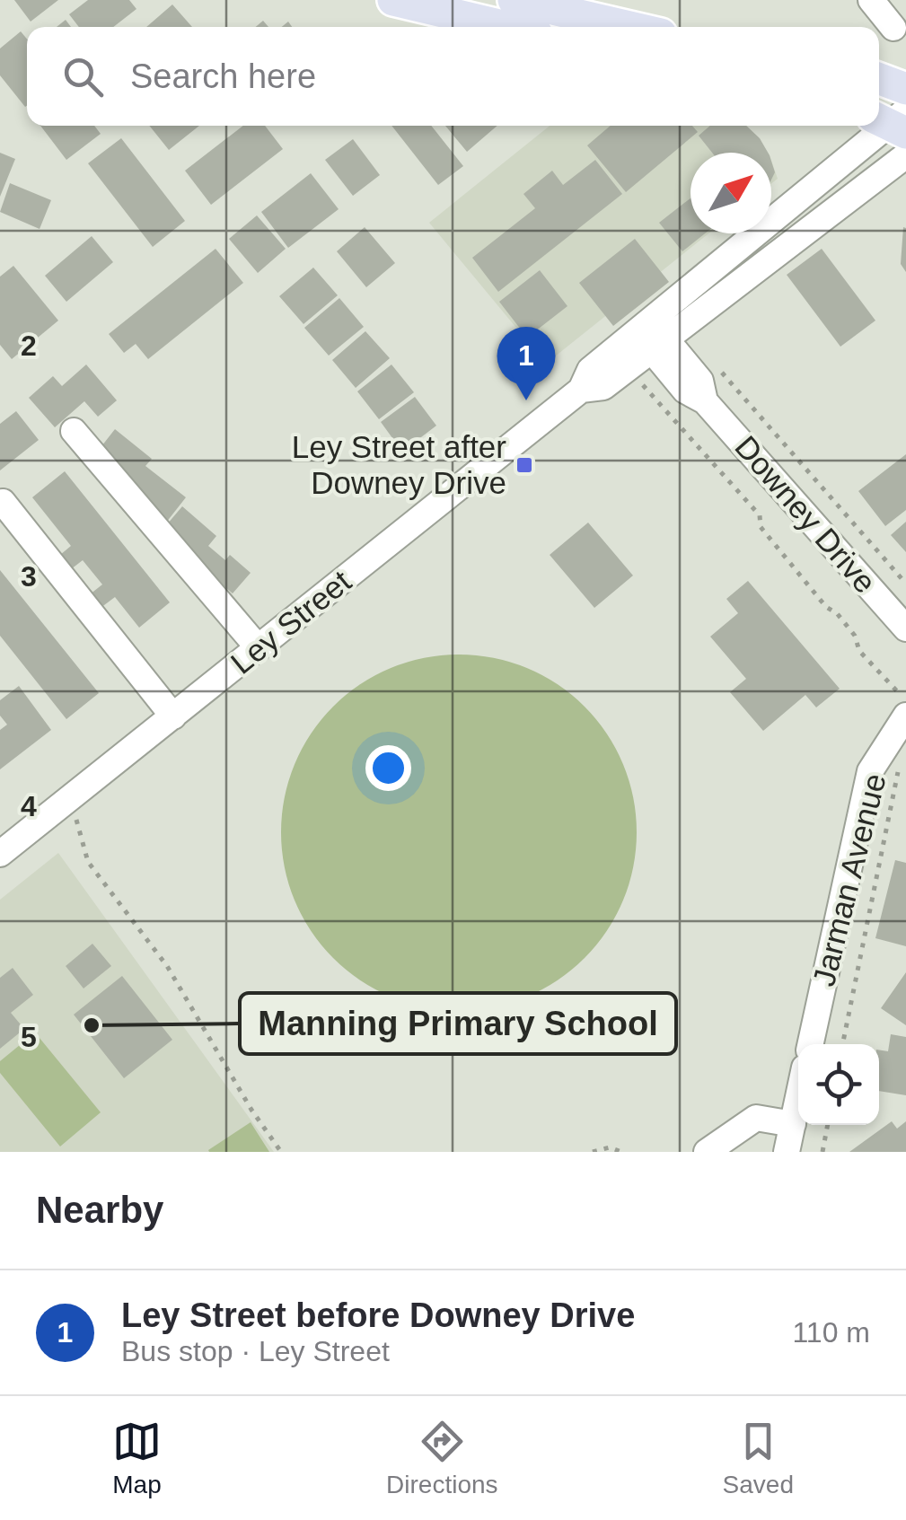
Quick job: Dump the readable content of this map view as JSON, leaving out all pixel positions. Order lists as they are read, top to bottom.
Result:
{
  "streets": {
    "street": ["Downey Drive", "Ley Street", "Jarman Avenue"]
  },
  "crossings": [
    ["Downey Drive", "Ley Street"]
  ],
  "places": {
    "transit": ["Ley Street after Downey Drive"],
    "other": ["Manning Primary School"]
  },
  "north": "top right",
  "page": {
    "search": "Search here",
    "pins": "1",
    "heading": "Nearby",
    "list": [
      {
        "mark": "1",
        "name": "Ley Street before Downey Drive",
        "note": "Bus stop · Ley Street",
        "value": "110 m"
      }
    ],
    "nav": ["Map", "Directions", "Saved"]
  },
  "grid": {
    "rows": [
      "2",
      "3",
      "4",
      "5"
    ]
  }
}
